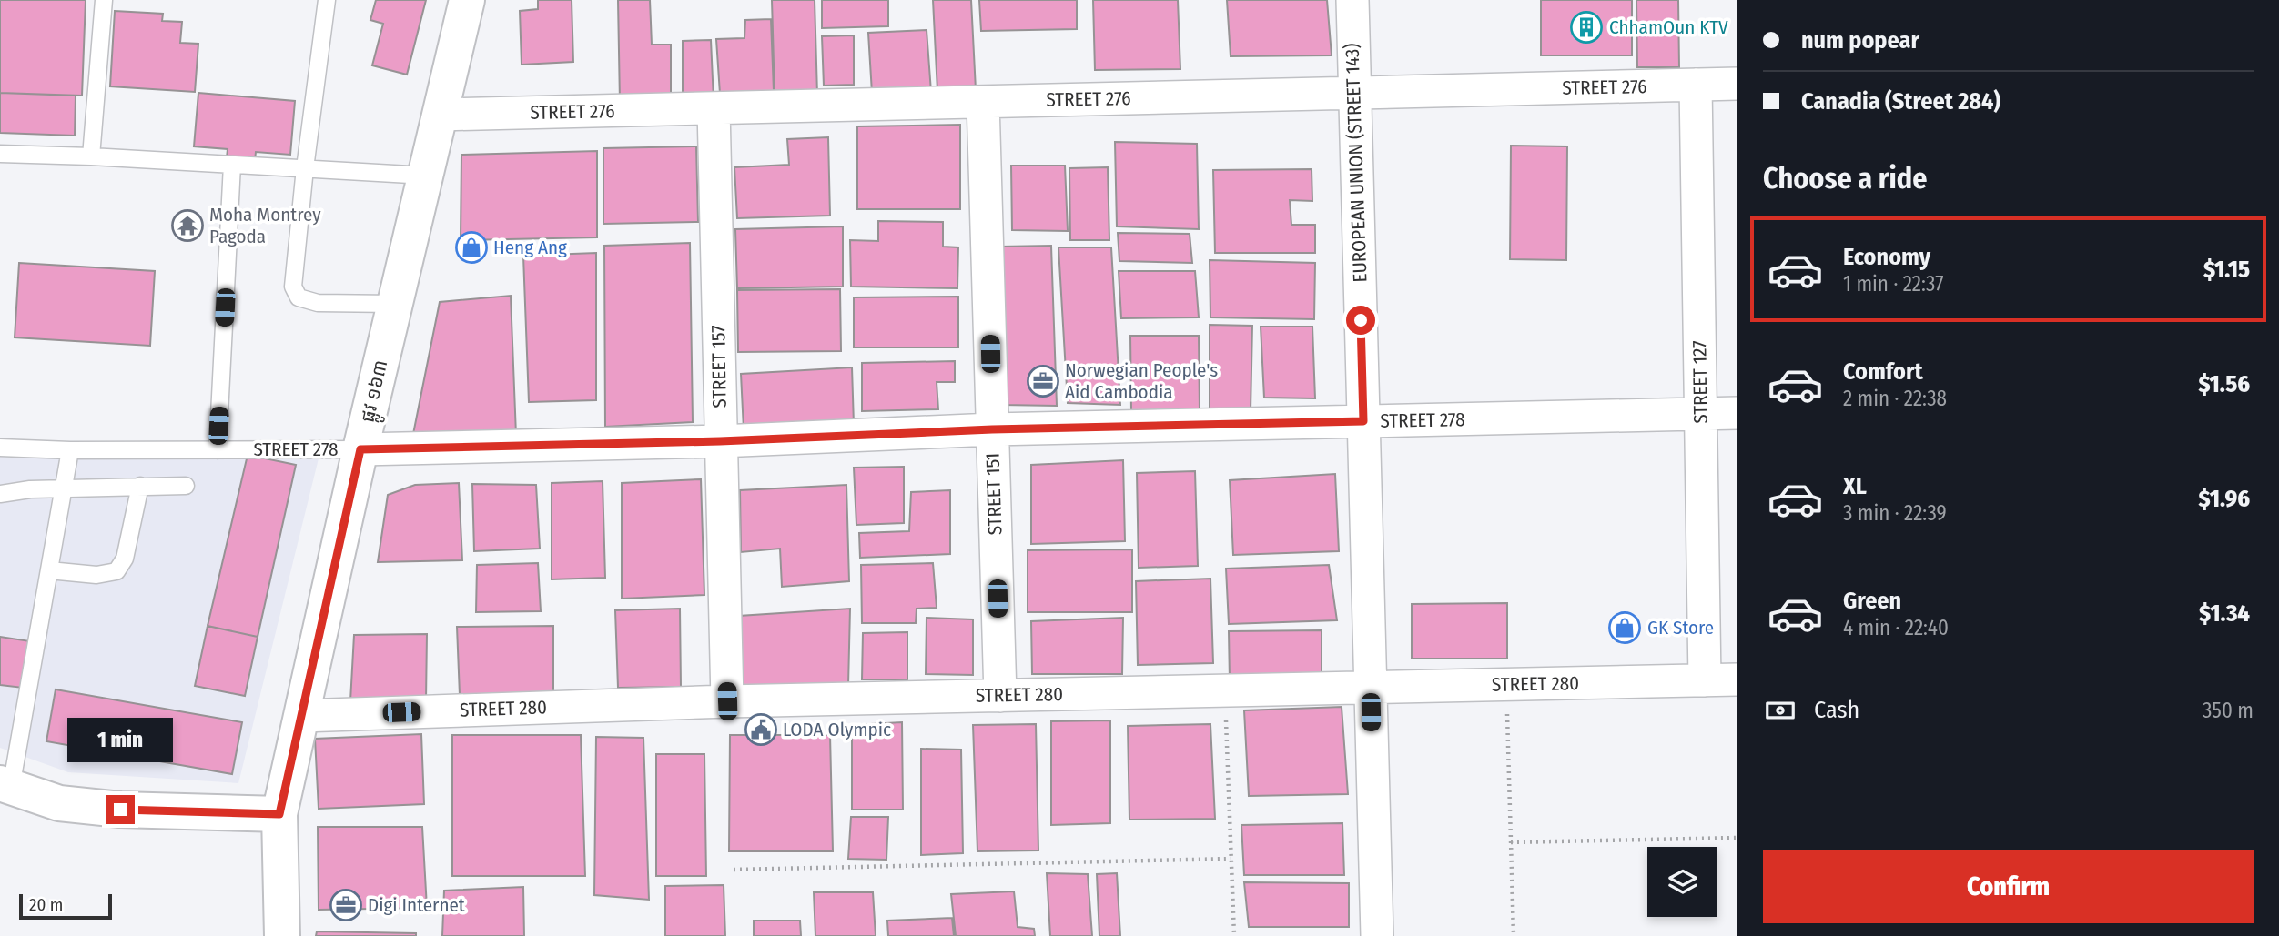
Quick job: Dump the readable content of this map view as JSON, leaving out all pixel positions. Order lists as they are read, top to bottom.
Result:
{
  "streets": {
    "street": [
      "STREET 276",
      "EUROPEAN UNION (STREET 143)",
      "STREET 157",
      "STREET 127",
      "ផ្លូវ ១៦៣",
      "STREET 278",
      "STREET 151",
      "STREET 280"
    ]
  },
  "crossings": [
    ["STREET 276", "EUROPEAN UNION (STREET 143)"],
    ["STREET 276", "STREET 157"],
    ["STREET 276", "STREET 127"],
    ["STREET 276", "ផ្លូវ ១៦៣"],
    ["STREET 276", "STREET 151"],
    ["EUROPEAN UNION (STREET 143)", "STREET 278"],
    ["EUROPEAN UNION (STREET 143)", "STREET 280"],
    ["STREET 157", "STREET 278"],
    ["STREET 157", "STREET 280"],
    ["STREET 127", "STREET 278"],
    ["STREET 127", "STREET 280"],
    ["ផ្លូវ ១៦៣", "STREET 278"],
    ["ផ្លូវ ១៦៣", "STREET 280"],
    ["STREET 278", "STREET 151"],
    ["STREET 151", "STREET 280"]
  ],
  "places": {
    "building": ["ChhamOun KTV"],
    "temple": ["Moha Montrey Pagoda"],
    "shop": ["Heng Ang", "GK Store"],
    "office": ["Norwegian People's Aid Cambodia", "Digi Internet"],
    "public building": ["LODA Olympic"]
  },
  "scale_bar": "20 m",
  "page": {
    "banner": ["num popear", "Canadia (Street 284)"],
    "heading": "Choose a ride",
    "list": [
      {
        "name": "Economy",
        "note": "1 min · 22:37",
        "value": "$1.15"
      },
      {
        "name": "Comfort",
        "note": "2 min · 22:38",
        "value": "$1.56"
      },
      {
        "name": "XL",
        "note": "3 min · 22:39",
        "value": "$1.96"
      },
      {
        "name": "Green",
        "note": "4 min · 22:40",
        "value": "$1.34"
      }
    ],
    "pay": ["Cash", "350 m"],
    "bubble": "1 min",
    "buttons": "Confirm",
    "scale": "20 m"
  }
}
